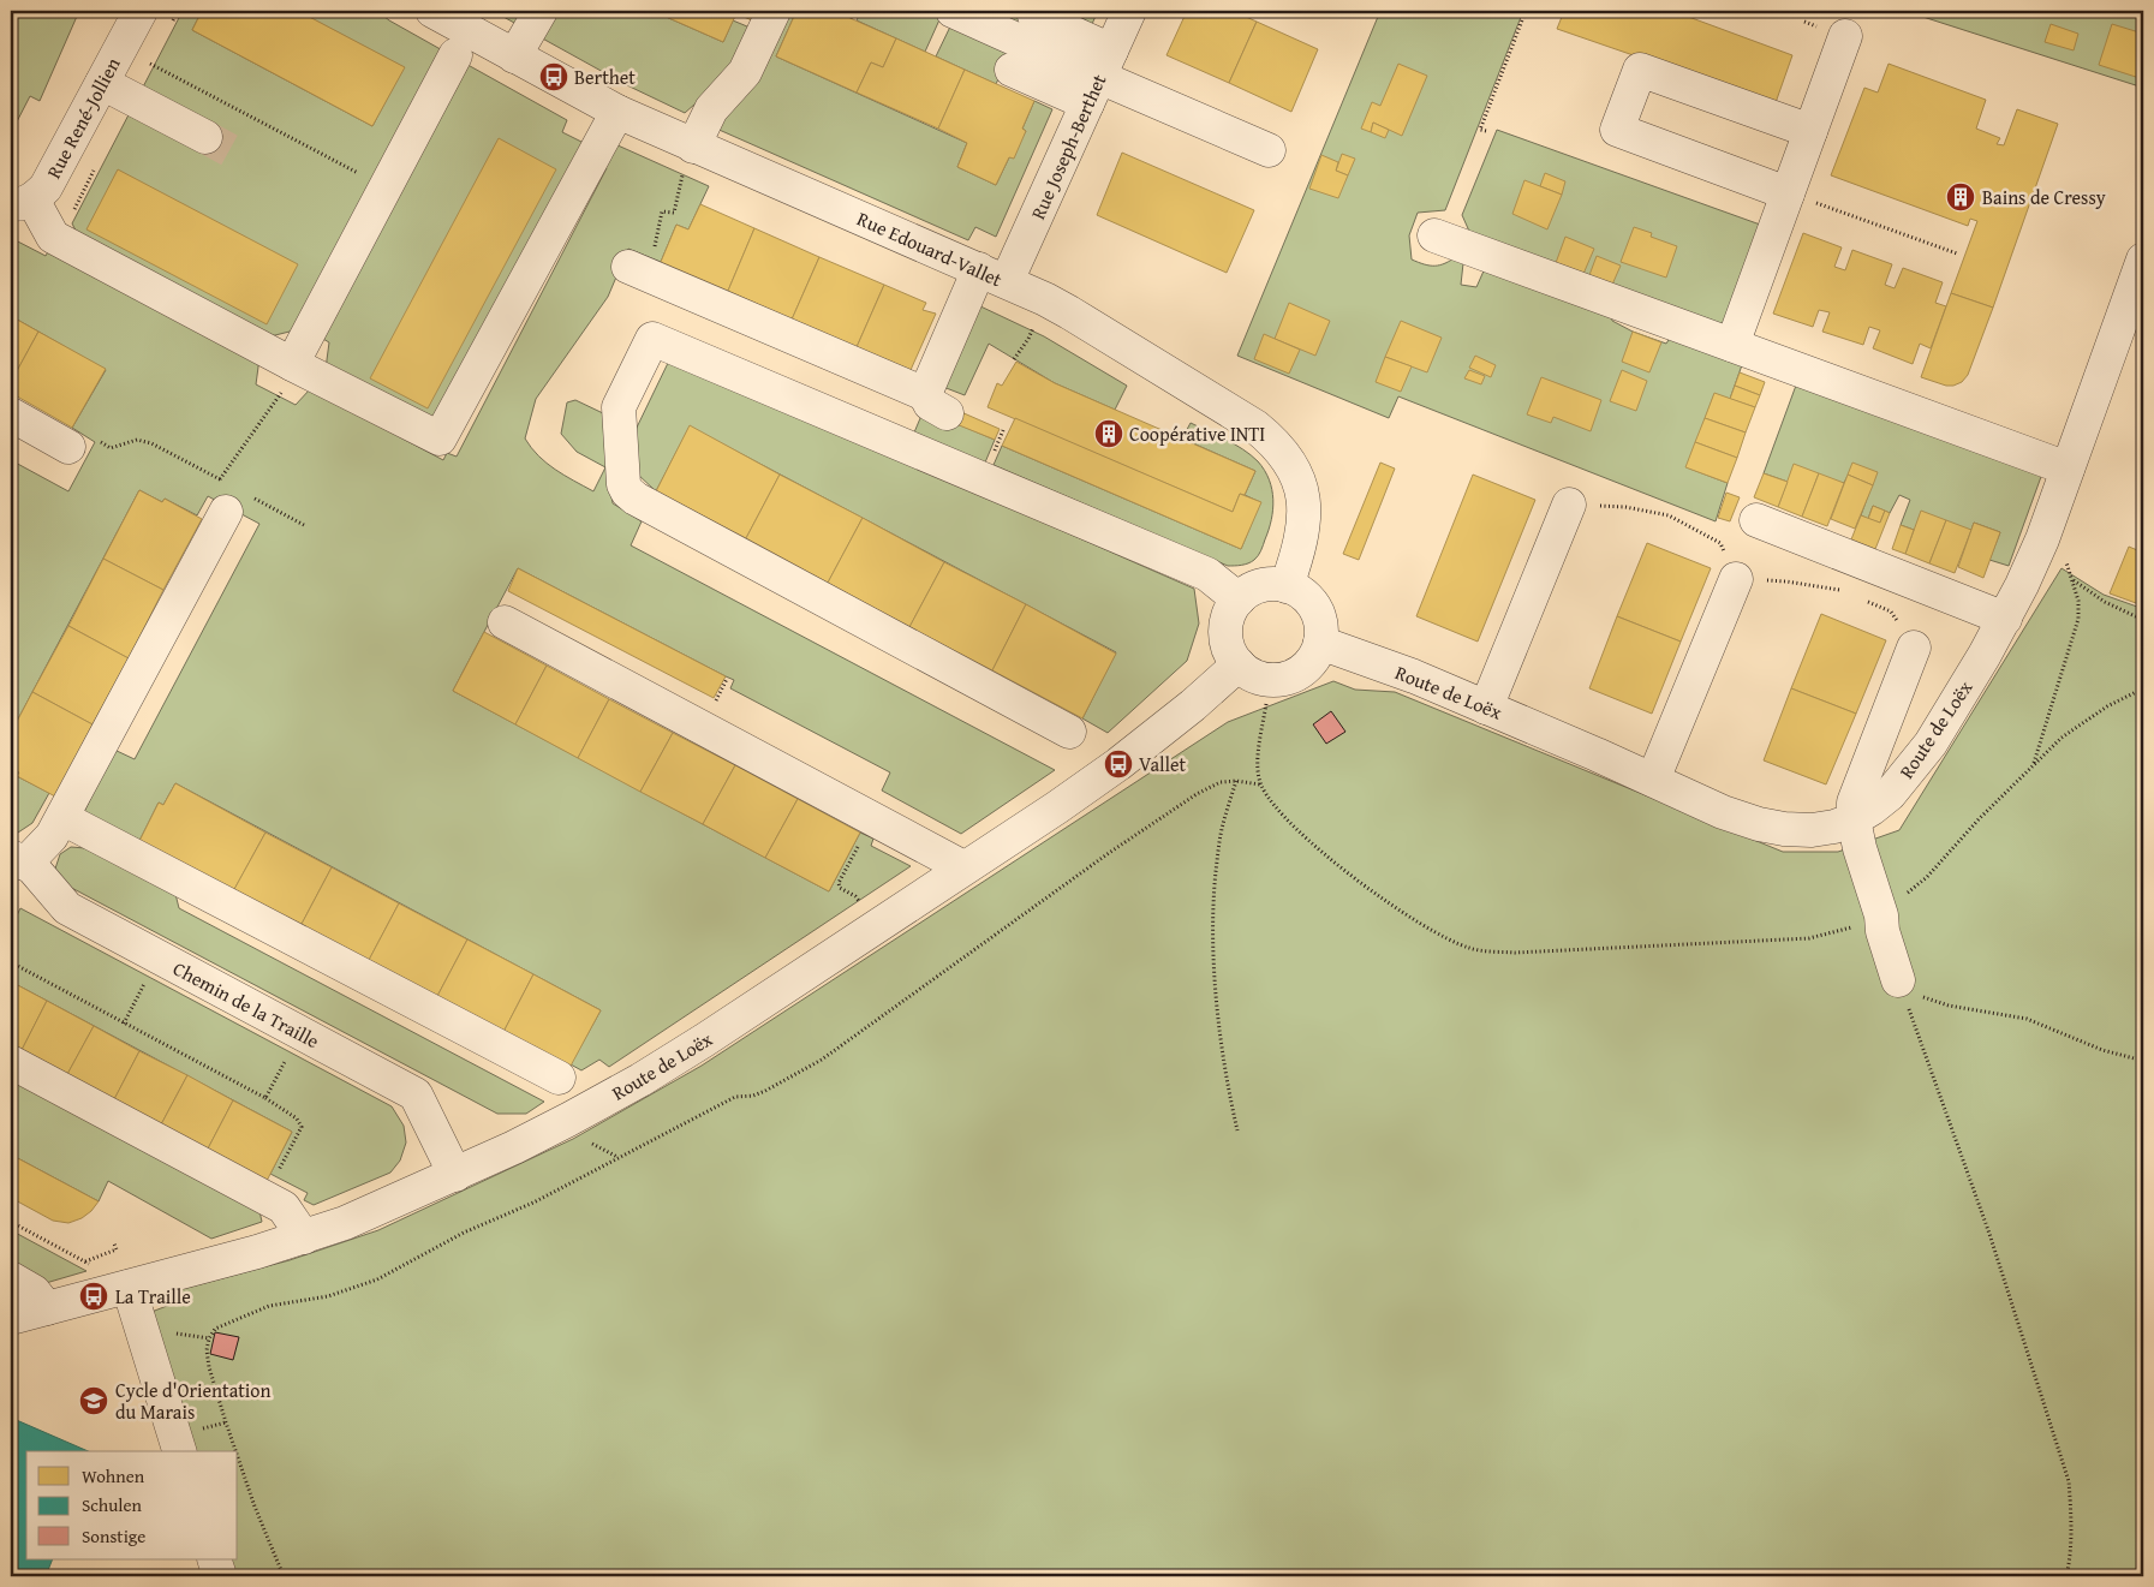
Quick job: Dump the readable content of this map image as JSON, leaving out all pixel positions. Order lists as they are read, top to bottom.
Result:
{
  "streets": {
    "street": [
      "Rue René-Jollien",
      "Rue Joseph-Berthet",
      "Rue Edouard-Vallet",
      "Route de Loëx",
      "Chemin de la Traille"
    ]
  },
  "crossings": [
    ["Rue Joseph-Berthet", "Rue Edouard-Vallet"],
    ["Rue Edouard-Vallet", "Route de Loëx"],
    ["Route de Loëx", "Chemin de la Traille"]
  ],
  "places": {
    "bus stop": ["Berthet", "Vallet", "La Traille"],
    "building": ["Bains de Cressy", "Coopérative INTI"],
    "school or university": ["Cycle d'Orientation du Marais"]
  },
  "legend": ["Wohnen", "Schulen", "Sonstige"]
}
